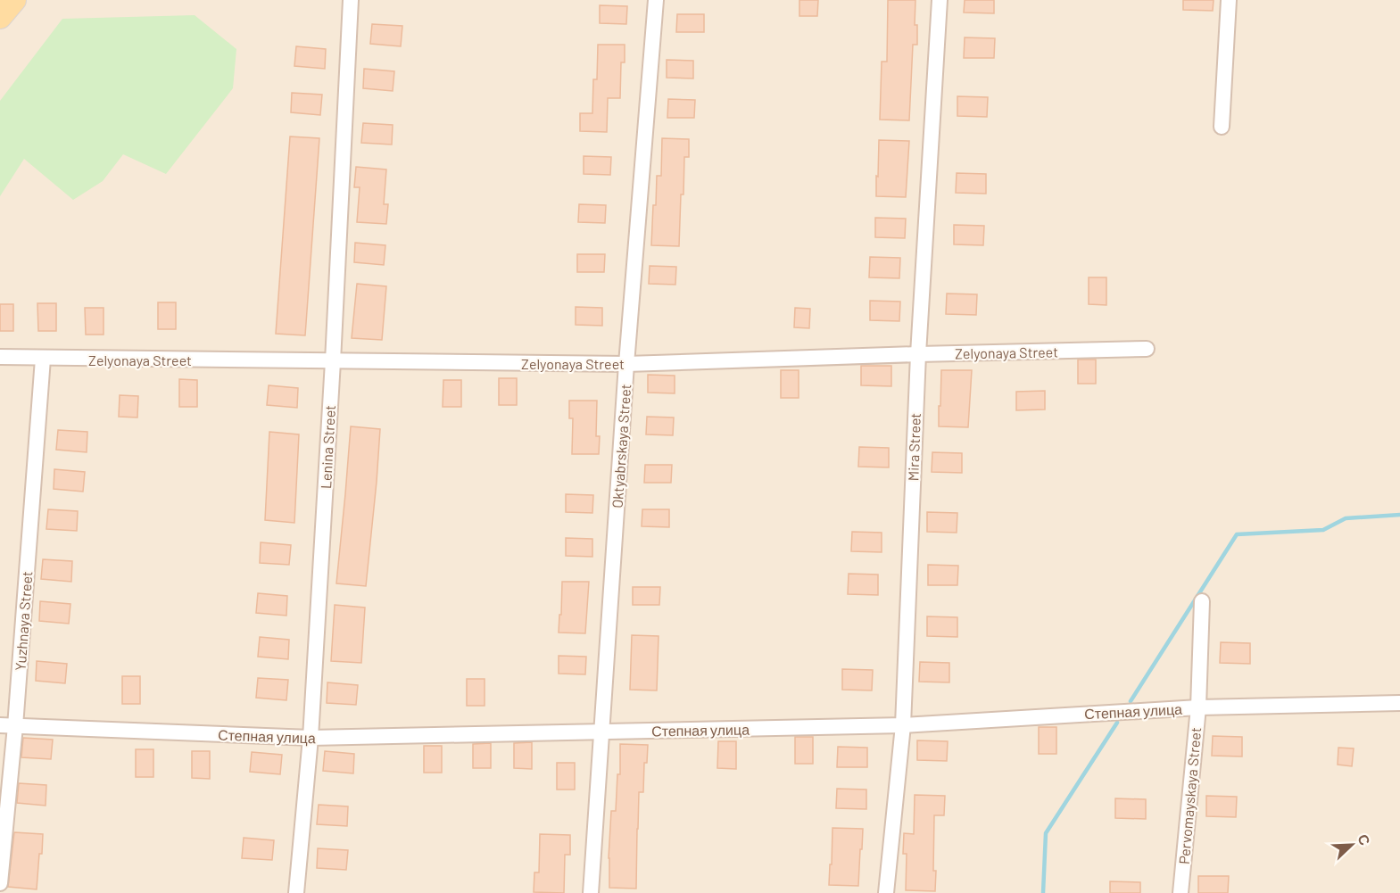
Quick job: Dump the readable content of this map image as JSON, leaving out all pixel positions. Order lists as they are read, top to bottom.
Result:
{
  "streets": {
    "street": [
      "Zelyonaya Street",
      "Oktyabrskaya Street",
      "Lenina Street",
      "Mira Street",
      "Yuzhnaya Street",
      "Степная улица",
      "Pervomayskaya Street"
    ]
  },
  "crossings": [
    ["Zelyonaya Street", "Oktyabrskaya Street"],
    ["Zelyonaya Street", "Lenina Street"],
    ["Zelyonaya Street", "Mira Street"],
    ["Zelyonaya Street", "Yuzhnaya Street"],
    ["Oktyabrskaya Street", "Степная улица"],
    ["Lenina Street", "Степная улица"],
    ["Mira Street", "Степная улица"],
    ["Yuzhnaya Street", "Степная улица"],
    ["Степная улица", "Pervomayskaya Street"]
  ],
  "north": "top right"
}
